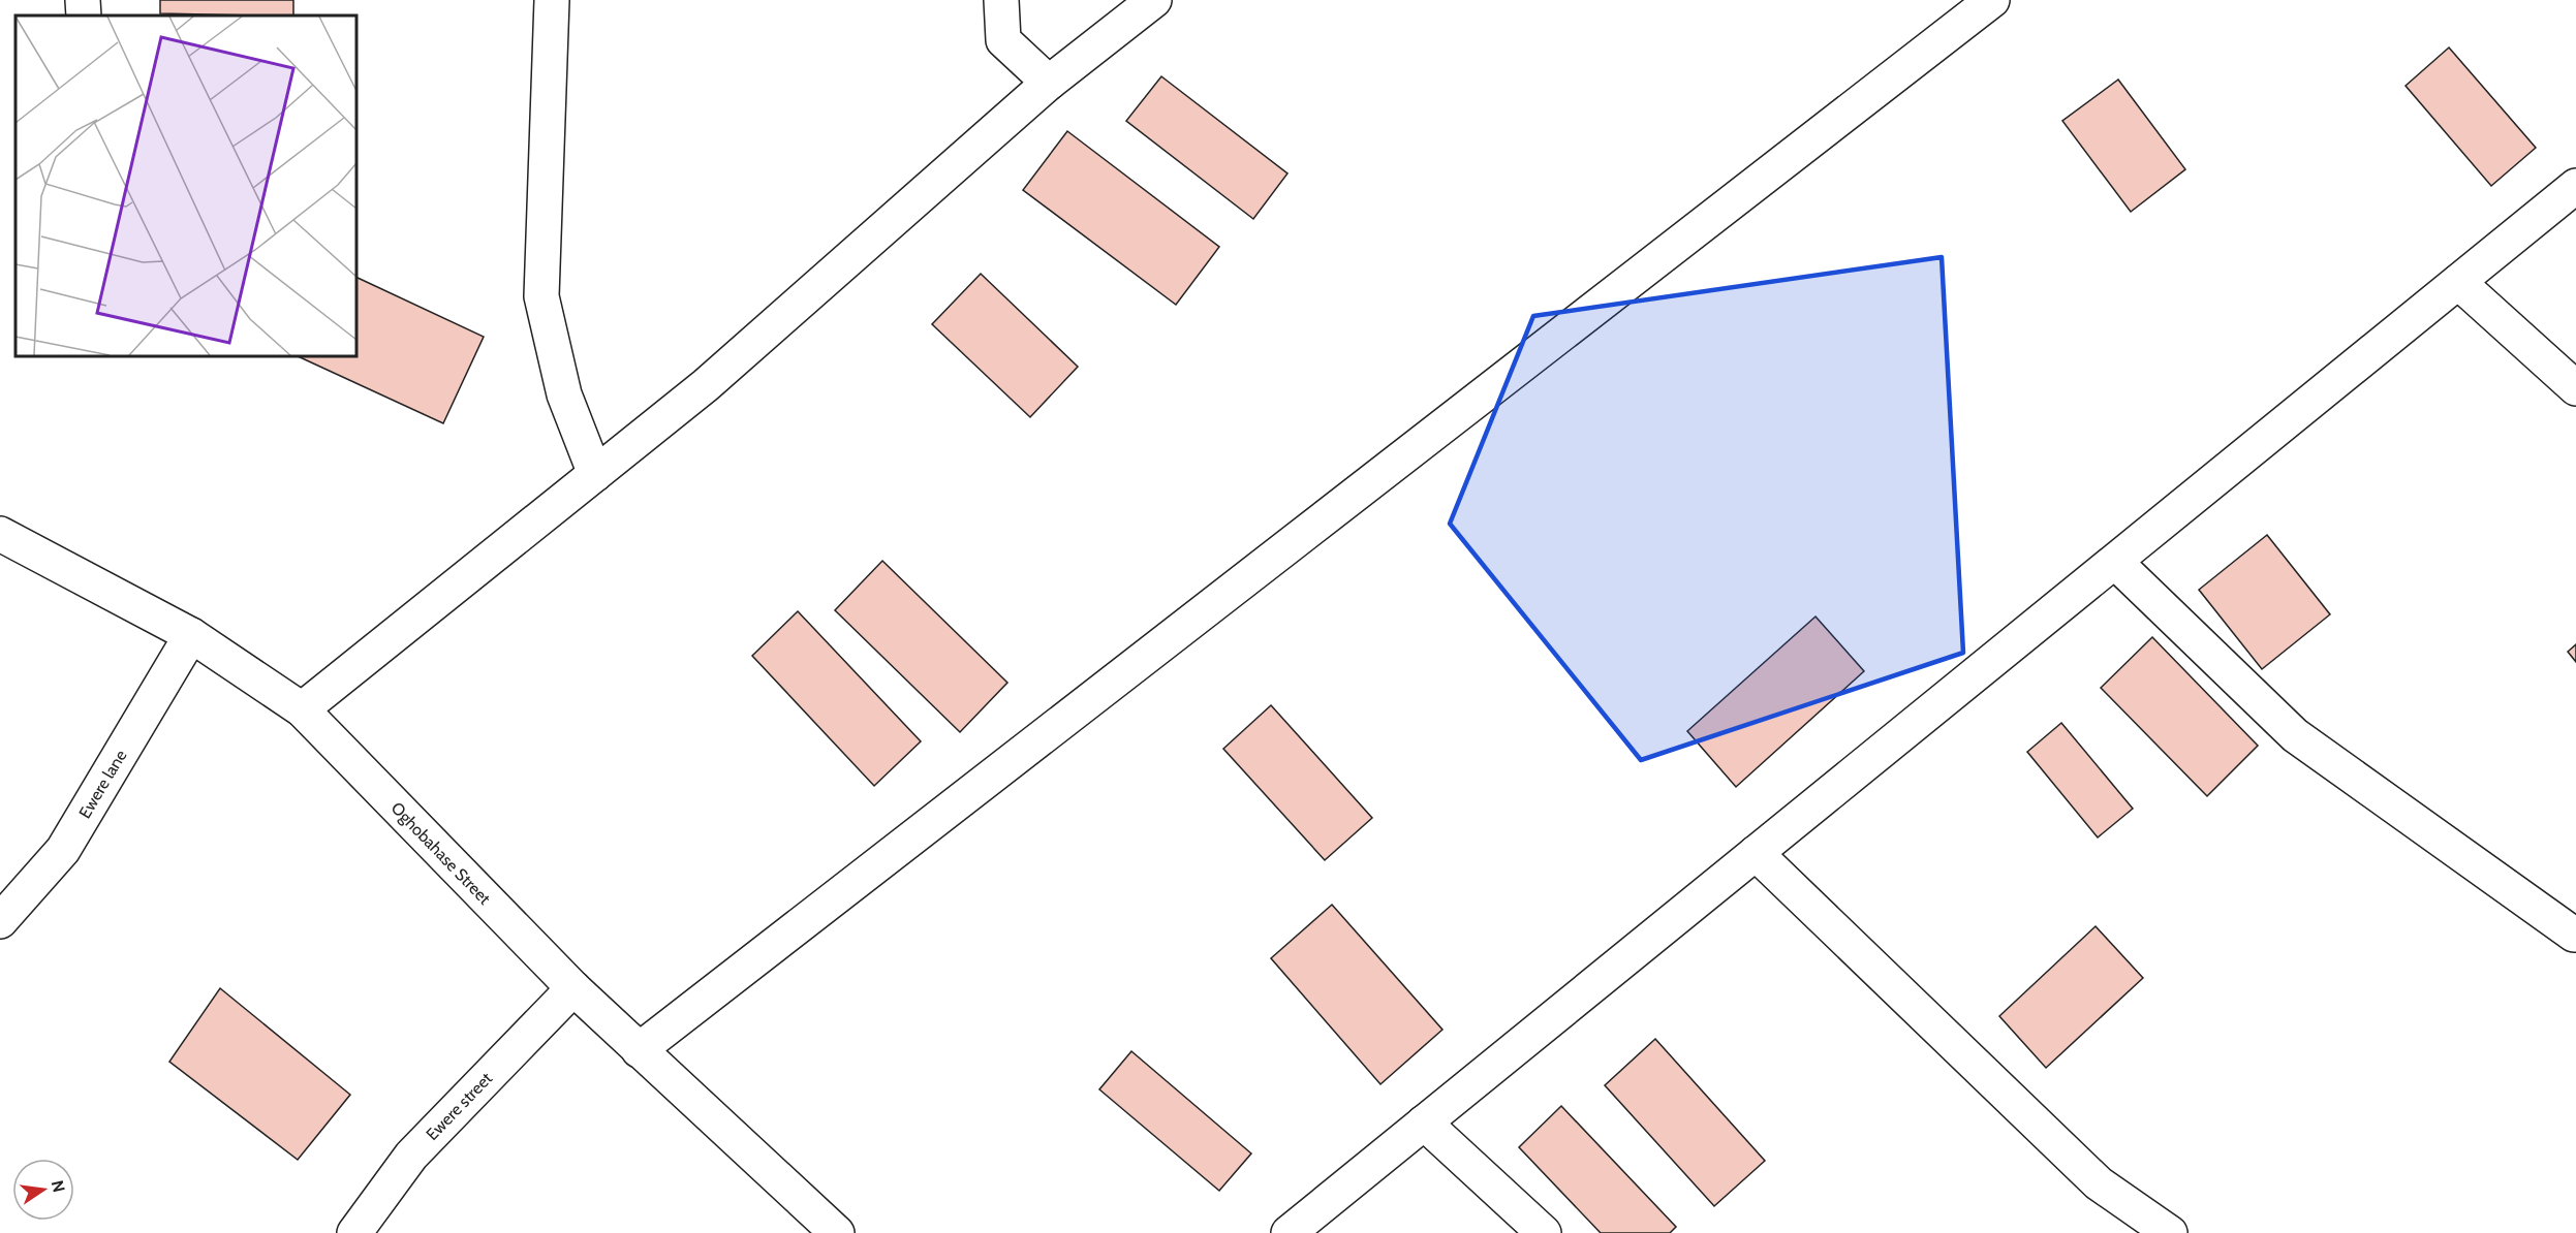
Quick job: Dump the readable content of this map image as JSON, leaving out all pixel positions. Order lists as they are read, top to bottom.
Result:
{
  "streets": {
    "street": ["Ewere lane", "Oghobahase Street", "Ewere street"]
  },
  "crossings": [
    ["Ewere lane", "Oghobahase Street"],
    ["Oghobahase Street", "Ewere street"]
  ],
  "north": "right"
}
